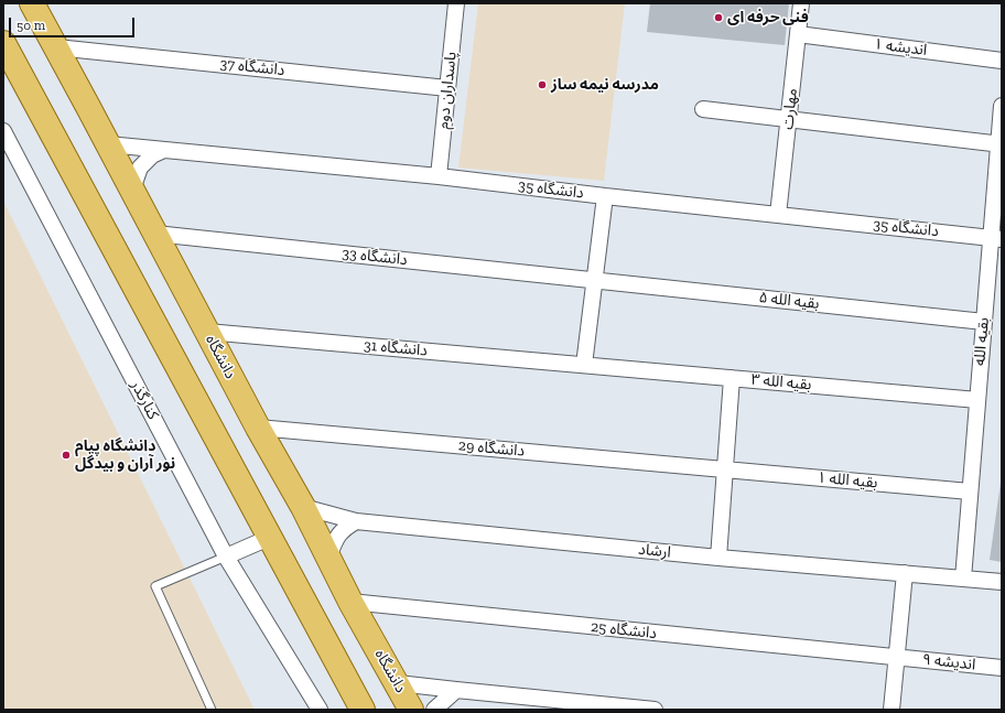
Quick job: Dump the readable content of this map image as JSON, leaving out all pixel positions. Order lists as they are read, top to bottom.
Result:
{
  "streets": {
    "main road": ["دانشگاه"],
    "street": [
      "اندیشه ۱",
      "دانشگاه 37",
      "پاسداران دوم",
      "مهارت",
      "دانشگاه 35",
      "دانشگاه 33",
      "بقیه الله ۵",
      "بقیه الله",
      "دانشگاه 31",
      "بقیه الله ۳",
      "کنارگذر",
      "دانشگاه 29",
      "بقیه الله ۱",
      "ارشاد",
      "دانشگاه 25",
      "اندیشه ۹"
    ]
  },
  "crossings": [
    ["اندیشه ۱", "مهارت"],
    ["دانشگاه 37", "پاسداران دوم"],
    ["دانشگاه 37", "دانشگاه"],
    ["پاسداران دوم", "دانشگاه 35"],
    ["مهارت", "دانشگاه 35"],
    ["دانشگاه 35", "بقیه الله"],
    ["دانشگاه 35", "دانشگاه"],
    ["دانشگاه 33", "بقیه الله ۵"],
    ["دانشگاه 33", "دانشگاه"],
    ["بقیه الله ۵", "بقیه الله"],
    ["بقیه الله", "بقیه الله ۳"],
    ["بقیه الله", "بقیه الله ۱"],
    ["بقیه الله", "ارشاد"],
    ["دانشگاه 31", "دانشگاه"],
    ["دانشگاه 31", "بقیه الله ۳"],
    ["دانشگاه", "دانشگاه 29"],
    ["دانشگاه", "ارشاد"],
    ["دانشگاه", "دانشگاه 25"],
    ["دانشگاه 29", "بقیه الله ۱"],
    ["دانشگاه 25", "اندیشه ۹"]
  ],
  "places": ["فنی حرفه ای", "مدرسه نیمه ساز", "دانشگاه پیام نور آران و بیدگل"],
  "scale_bar": "50 m"
}
